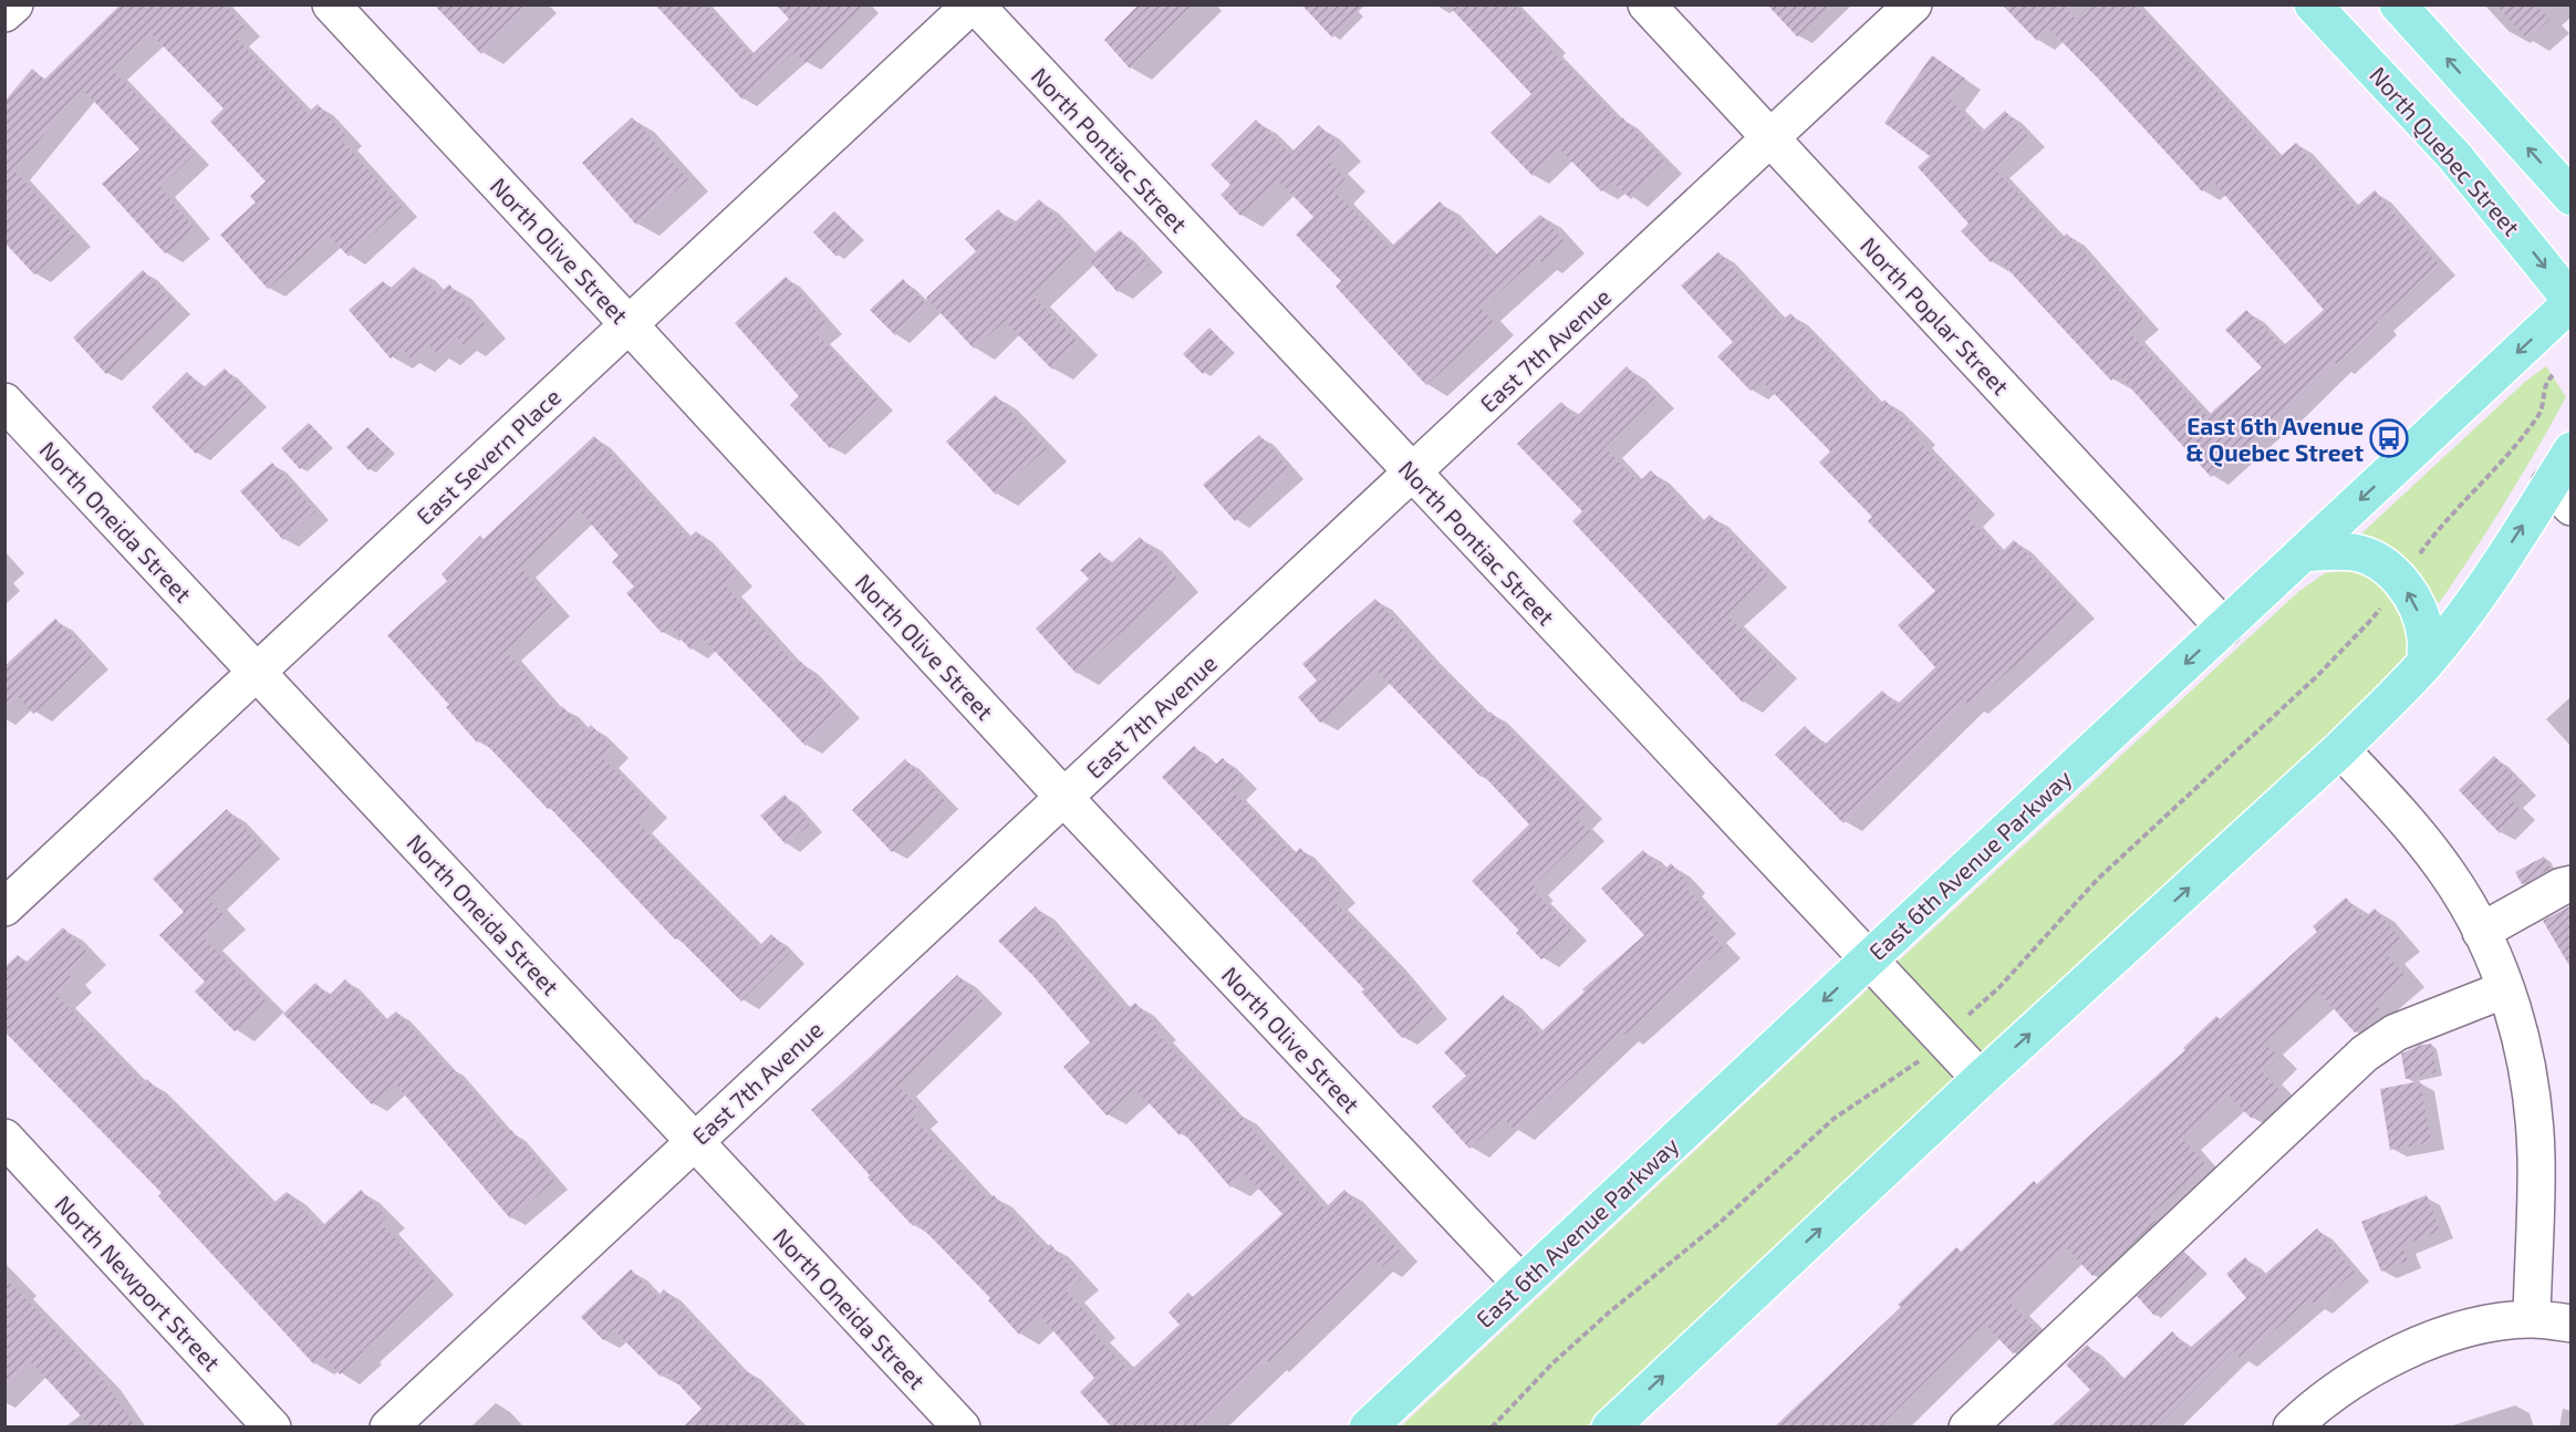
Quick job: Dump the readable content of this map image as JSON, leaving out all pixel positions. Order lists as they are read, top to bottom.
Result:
{
  "streets": {
    "main road": ["North Quebec Street", "East 6th Avenue Parkway"],
    "street": [
      "North Pontiac Street",
      "North Olive Street",
      "North Poplar Street",
      "East 7th Avenue",
      "East Severn Place",
      "North Oneida Street",
      "North Newport Street"
    ]
  },
  "crossings": [
    ["North Pontiac Street", "East 7th Avenue"],
    ["North Pontiac Street", "East Severn Place"],
    ["North Pontiac Street", "East 6th Avenue Parkway"],
    ["North Quebec Street", "East 6th Avenue Parkway"],
    ["North Olive Street", "East 7th Avenue"],
    ["North Olive Street", "East Severn Place"],
    ["North Olive Street", "East 6th Avenue Parkway"],
    ["North Poplar Street", "East 7th Avenue"],
    ["North Poplar Street", "East 6th Avenue Parkway"],
    ["East 7th Avenue", "North Oneida Street"],
    ["East Severn Place", "North Oneida Street"]
  ],
  "places": {
    "bus stop": ["East 6th Avenue & Quebec Street"]
  }
}
